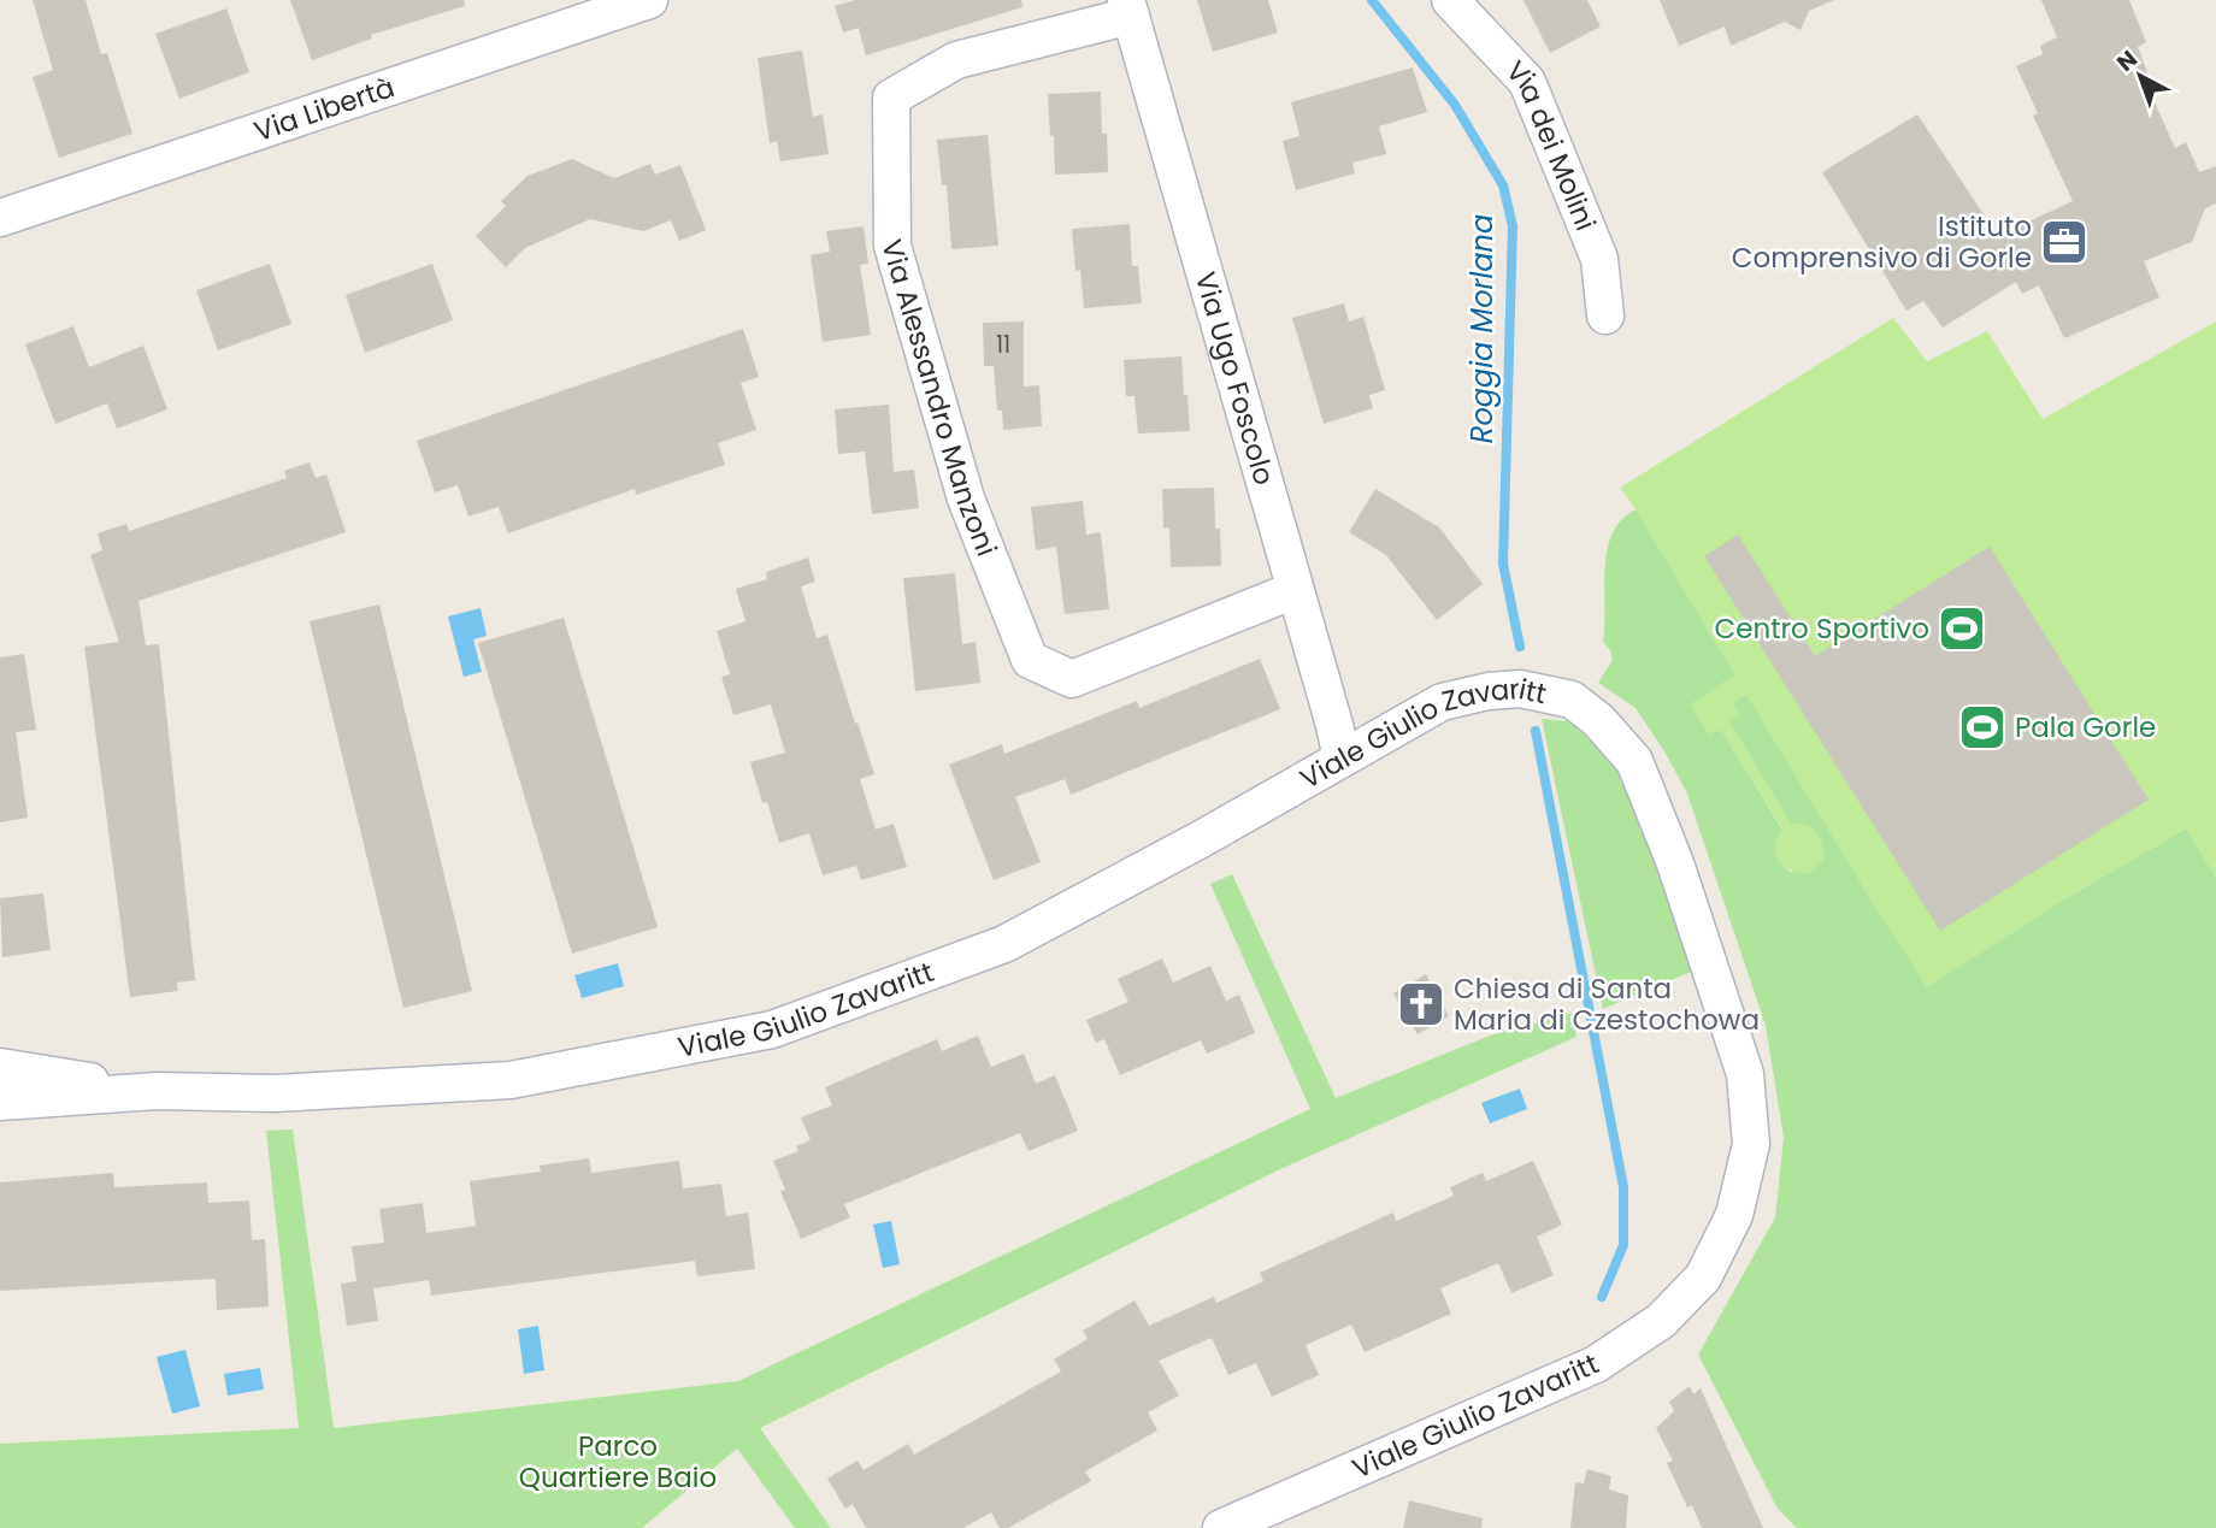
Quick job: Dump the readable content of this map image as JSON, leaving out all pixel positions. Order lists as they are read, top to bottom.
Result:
{
  "streets": {
    "street": [
      "Via Libertà",
      "Via dei Molini",
      "Via Ugo Foscolo",
      "Via Alessandro Manzoni",
      "Viale Giulio Zavaritt"
    ]
  },
  "crossings": [
    ["Via Ugo Foscolo", "Via Alessandro Manzoni"],
    ["Via Ugo Foscolo", "Viale Giulio Zavaritt"]
  ],
  "water": ["Roggia Morlana"],
  "parks": ["Parco Quartiere Baio"],
  "places": {
    "office": ["Istituto Comprensivo di Gorle"],
    "sports": ["Centro Sportivo", "Pala Gorle"],
    "church": ["Chiesa di Santa Maria di Czestochowa"]
  },
  "house_numbers": ["11"],
  "north": "top left"
}
